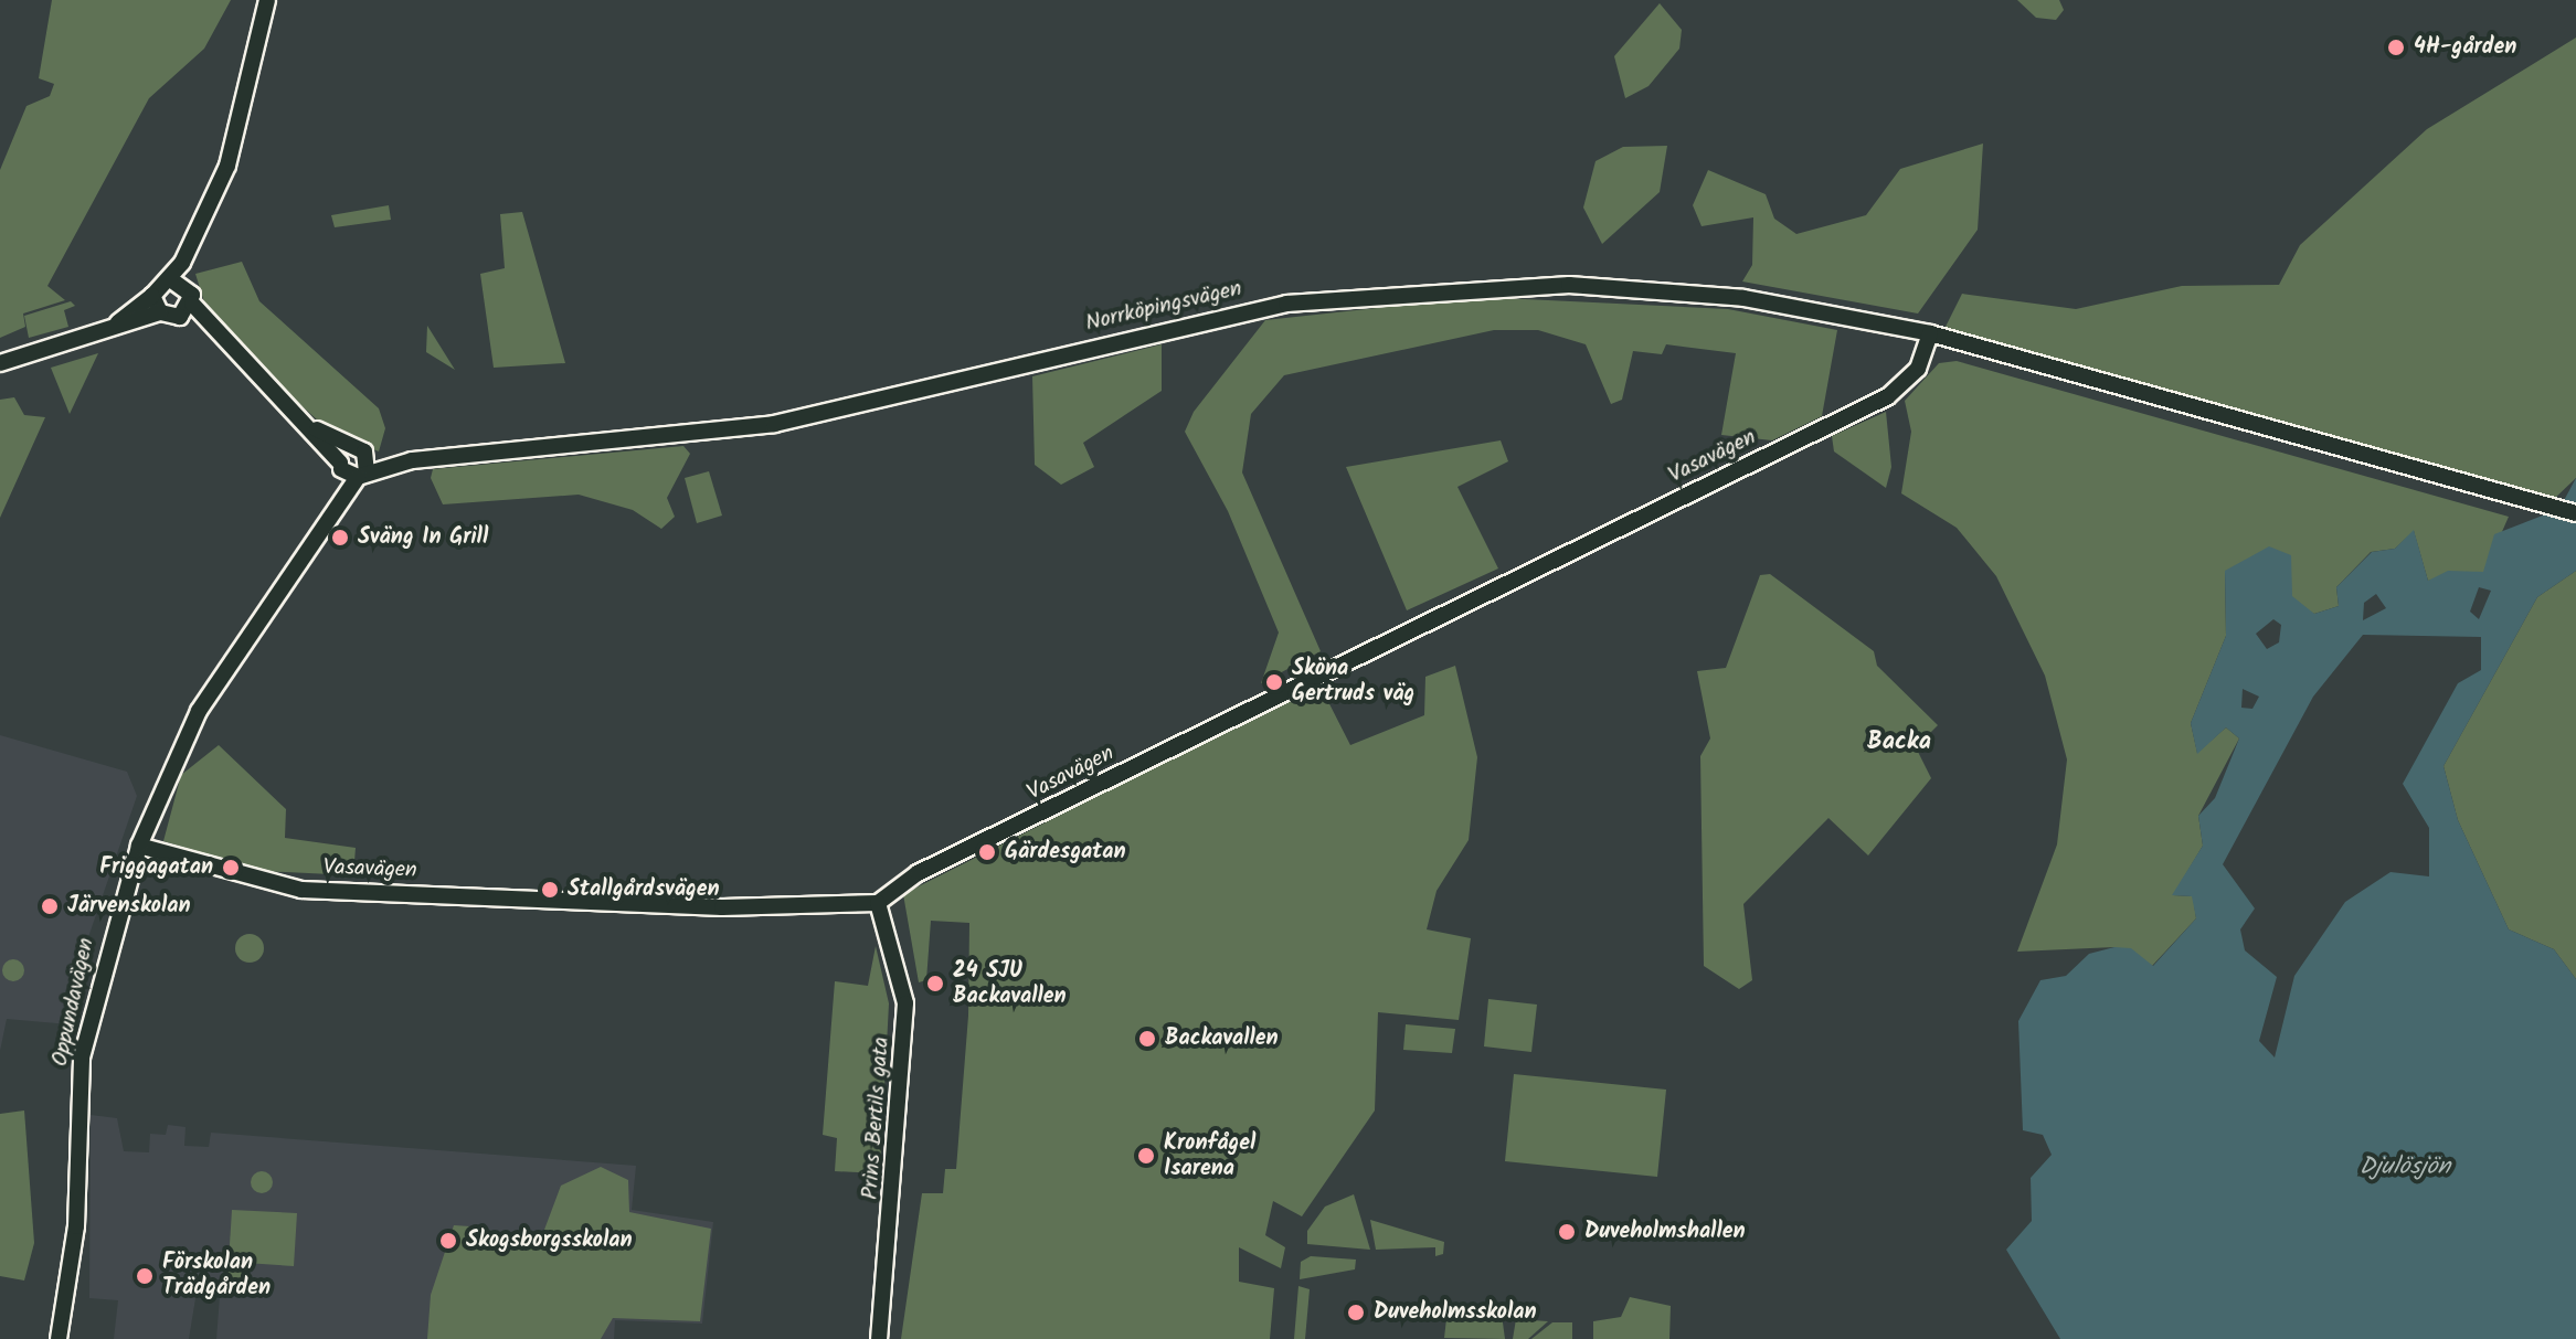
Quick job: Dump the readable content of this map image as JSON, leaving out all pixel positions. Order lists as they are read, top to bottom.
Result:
{
  "streets": {
    "main road": [
      "Norrköpingsvägen",
      "Vasavägen",
      "Oppundavägen",
      "Prins Bertils gata"
    ]
  },
  "crossings": [
    ["Norrköpingsvägen", "Vasavägen"],
    ["Norrköpingsvägen", "Oppundavägen"],
    ["Vasavägen", "Oppundavägen"],
    ["Vasavägen", "Prins Bertils gata"]
  ],
  "districts": ["Backa"],
  "water": ["Djulösjön"],
  "places": [
    "4H-gården",
    "Sväng In Grill",
    "Sköna Gertruds väg",
    "Gärdesgatan",
    "Friggagatan",
    "Stallgårdsvägen",
    "Järvenskolan",
    "24 SJU Backavallen",
    "Backavallen",
    "Kronfågel Isarena",
    "Duveholmshallen",
    "Skogsborgsskolan",
    "Förskolan Trädgården",
    "Duveholmsskolan"
  ]
}
